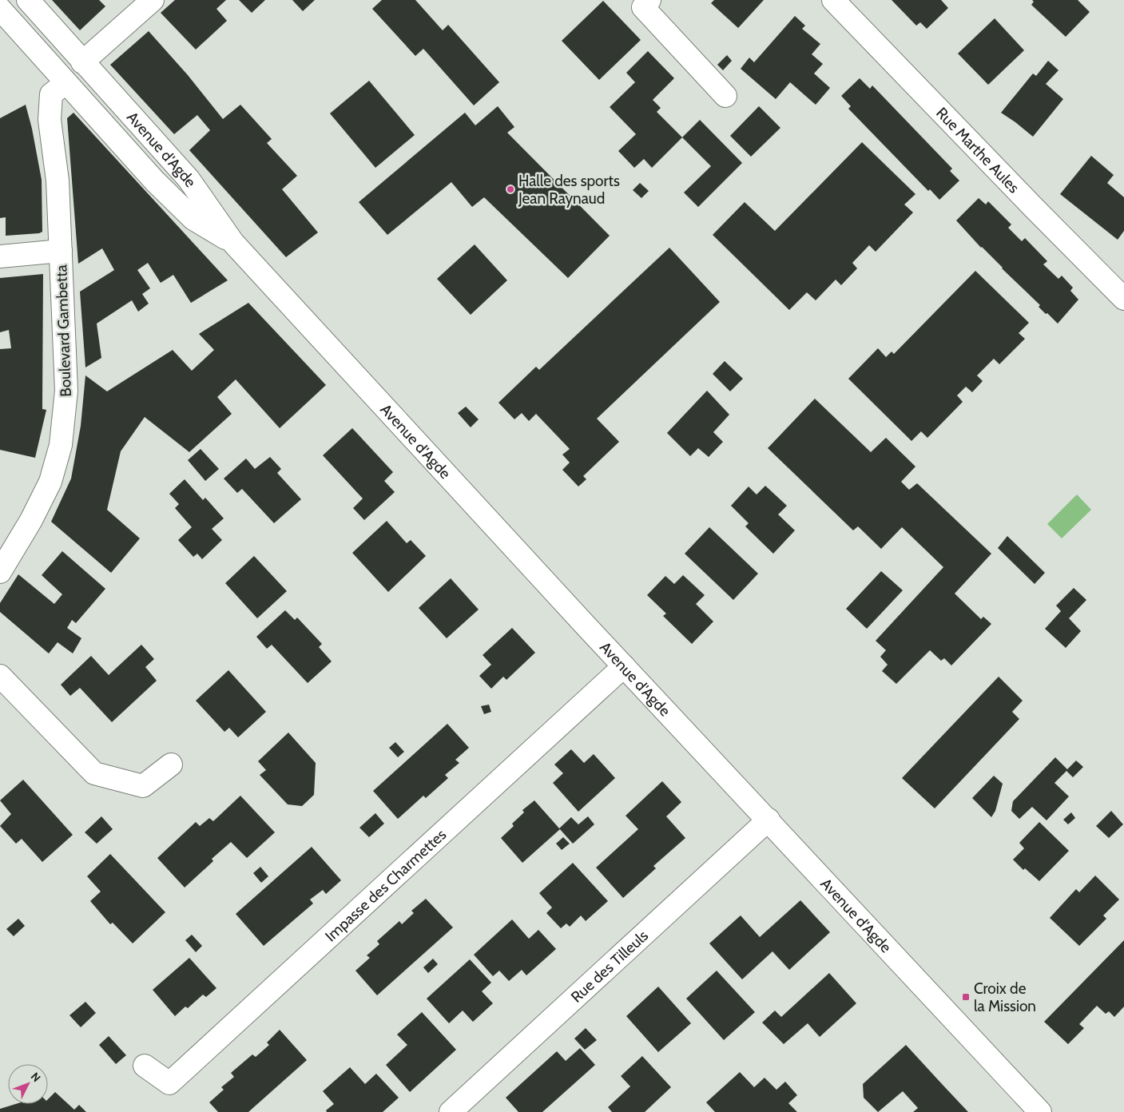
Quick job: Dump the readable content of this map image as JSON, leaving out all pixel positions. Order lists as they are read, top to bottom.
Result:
{
  "streets": {
    "street": [
      "Avenue d'Agde",
      "Rue Marthe Aules",
      "Boulevard Gambetta",
      "Impasse des Charmettes",
      "Rue des Tilleuls"
    ]
  },
  "crossings": [
    ["Avenue d'Agde", "Boulevard Gambetta"],
    ["Avenue d'Agde", "Impasse des Charmettes"],
    ["Avenue d'Agde", "Rue des Tilleuls"]
  ],
  "places": {
    "other": ["Halle des sports Jean Raynaud"],
    "transit": ["Croix de la Mission"]
  },
  "north": "top right"
}
